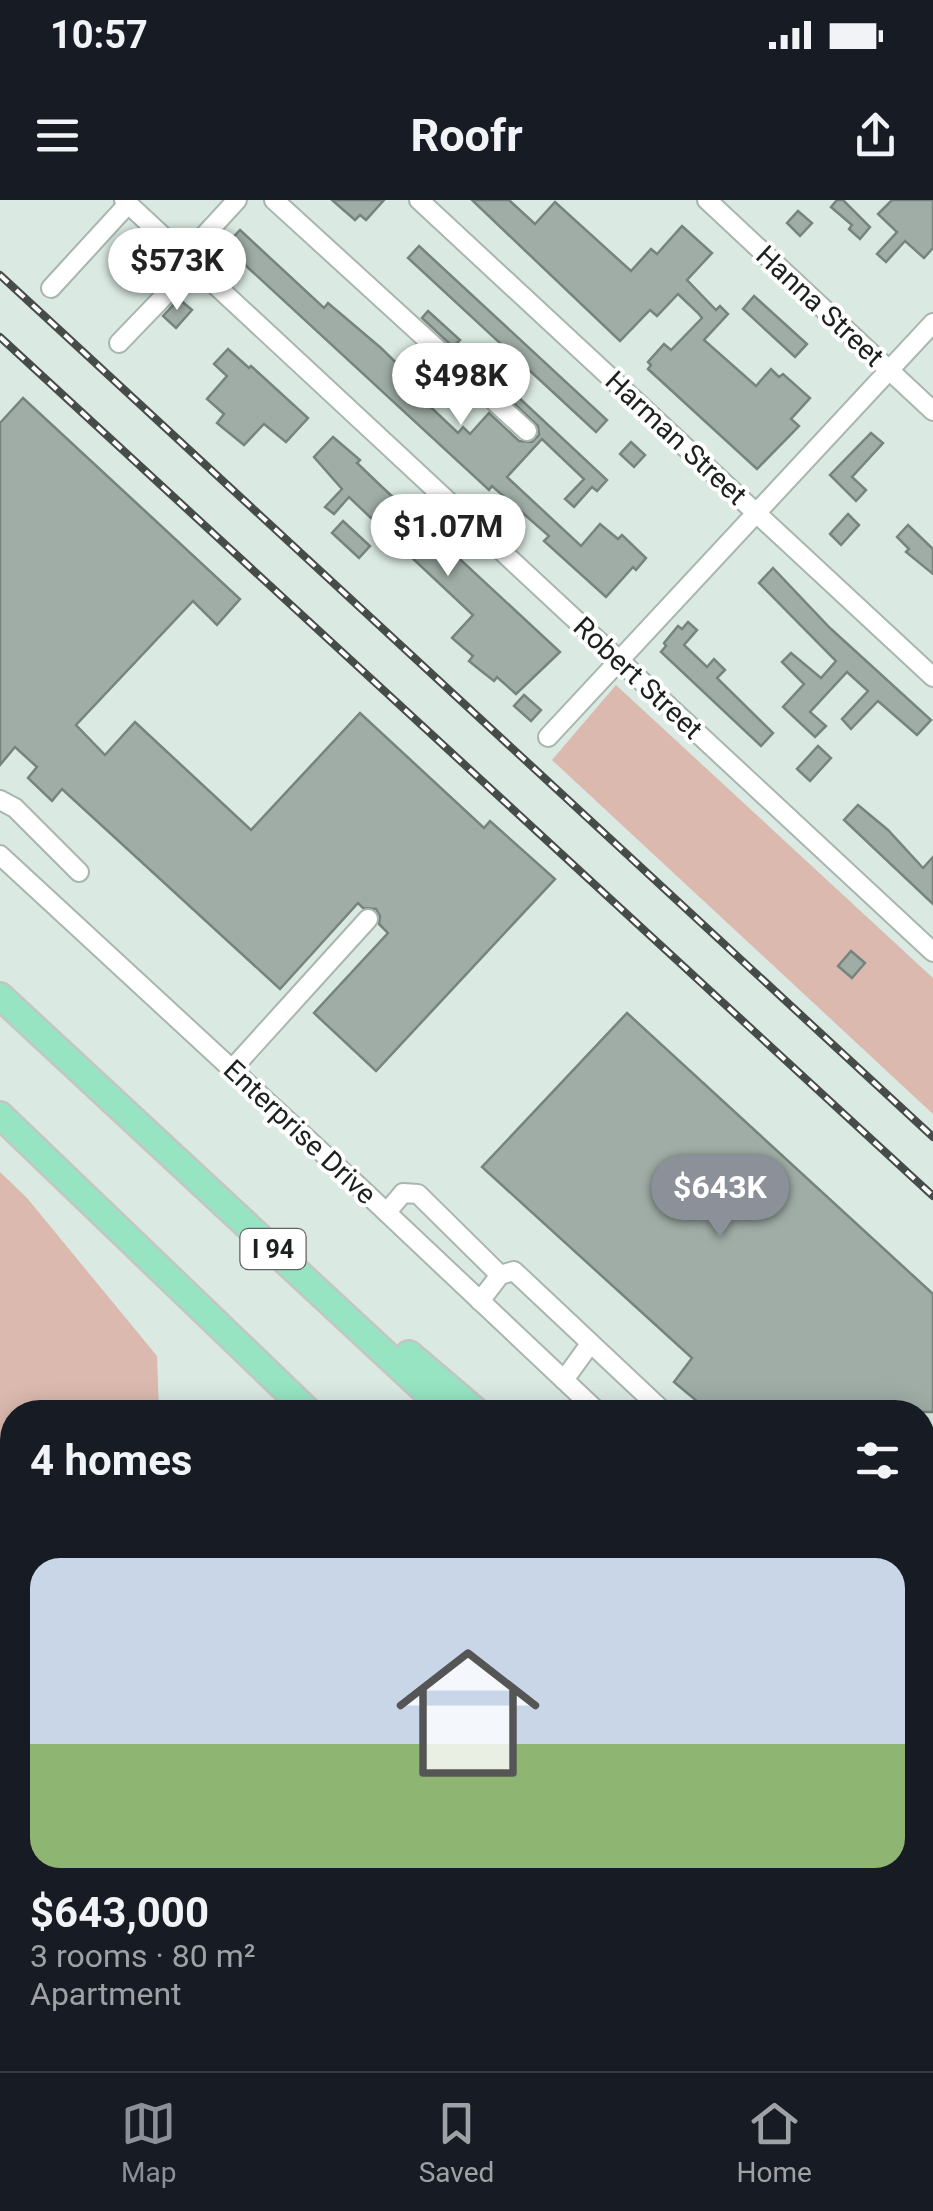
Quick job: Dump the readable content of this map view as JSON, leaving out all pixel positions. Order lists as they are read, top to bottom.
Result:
{
  "streets": {
    "highway": ["I 94"],
    "street": [
      "Hanna Street",
      "Harman Street",
      "Robert Street",
      "Enterprise Drive"
    ]
  },
  "page": {
    "status": "10:57",
    "header": "Roofr",
    "price": [
      "$573K",
      "$498K",
      "$1.07M",
      "$643K"
    ],
    "heading": "4 homes",
    "list": [
      {
        "name": "$643,000",
        "note": "3 rooms · 80 m² · Apartment"
      }
    ],
    "tabs": ["Map", "Saved", "Home"]
  }
}
